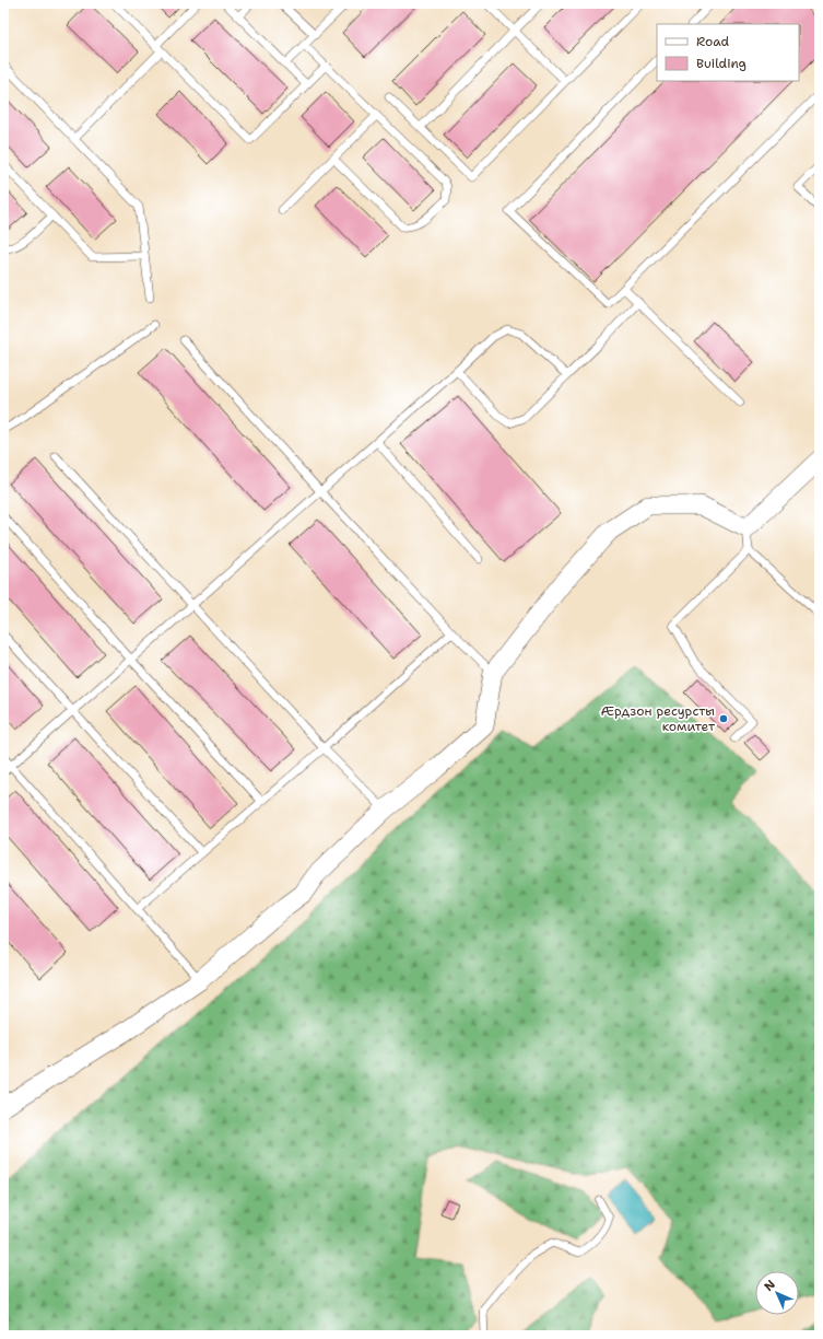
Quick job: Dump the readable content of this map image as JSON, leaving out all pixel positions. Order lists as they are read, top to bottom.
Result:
{
  "places": ["Æрдзон ресурсты комитет"],
  "legend": ["Road", "Building"],
  "north": "top left"
}
